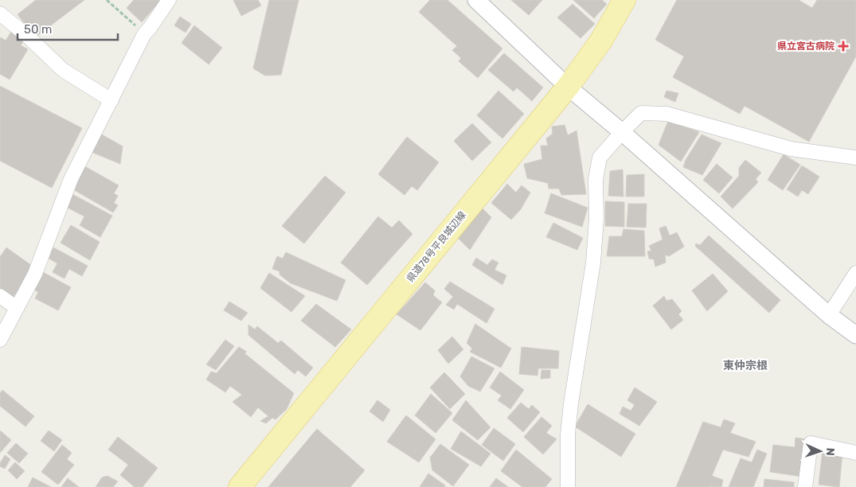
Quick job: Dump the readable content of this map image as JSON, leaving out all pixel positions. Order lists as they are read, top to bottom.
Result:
{
  "streets": {
    "main road": ["県道78号平良城辺線"]
  },
  "districts": ["東仲宗根"],
  "places": {
    "health": ["県立宮古病院"]
  },
  "scale_bar": "50 m",
  "north": "right"
}
